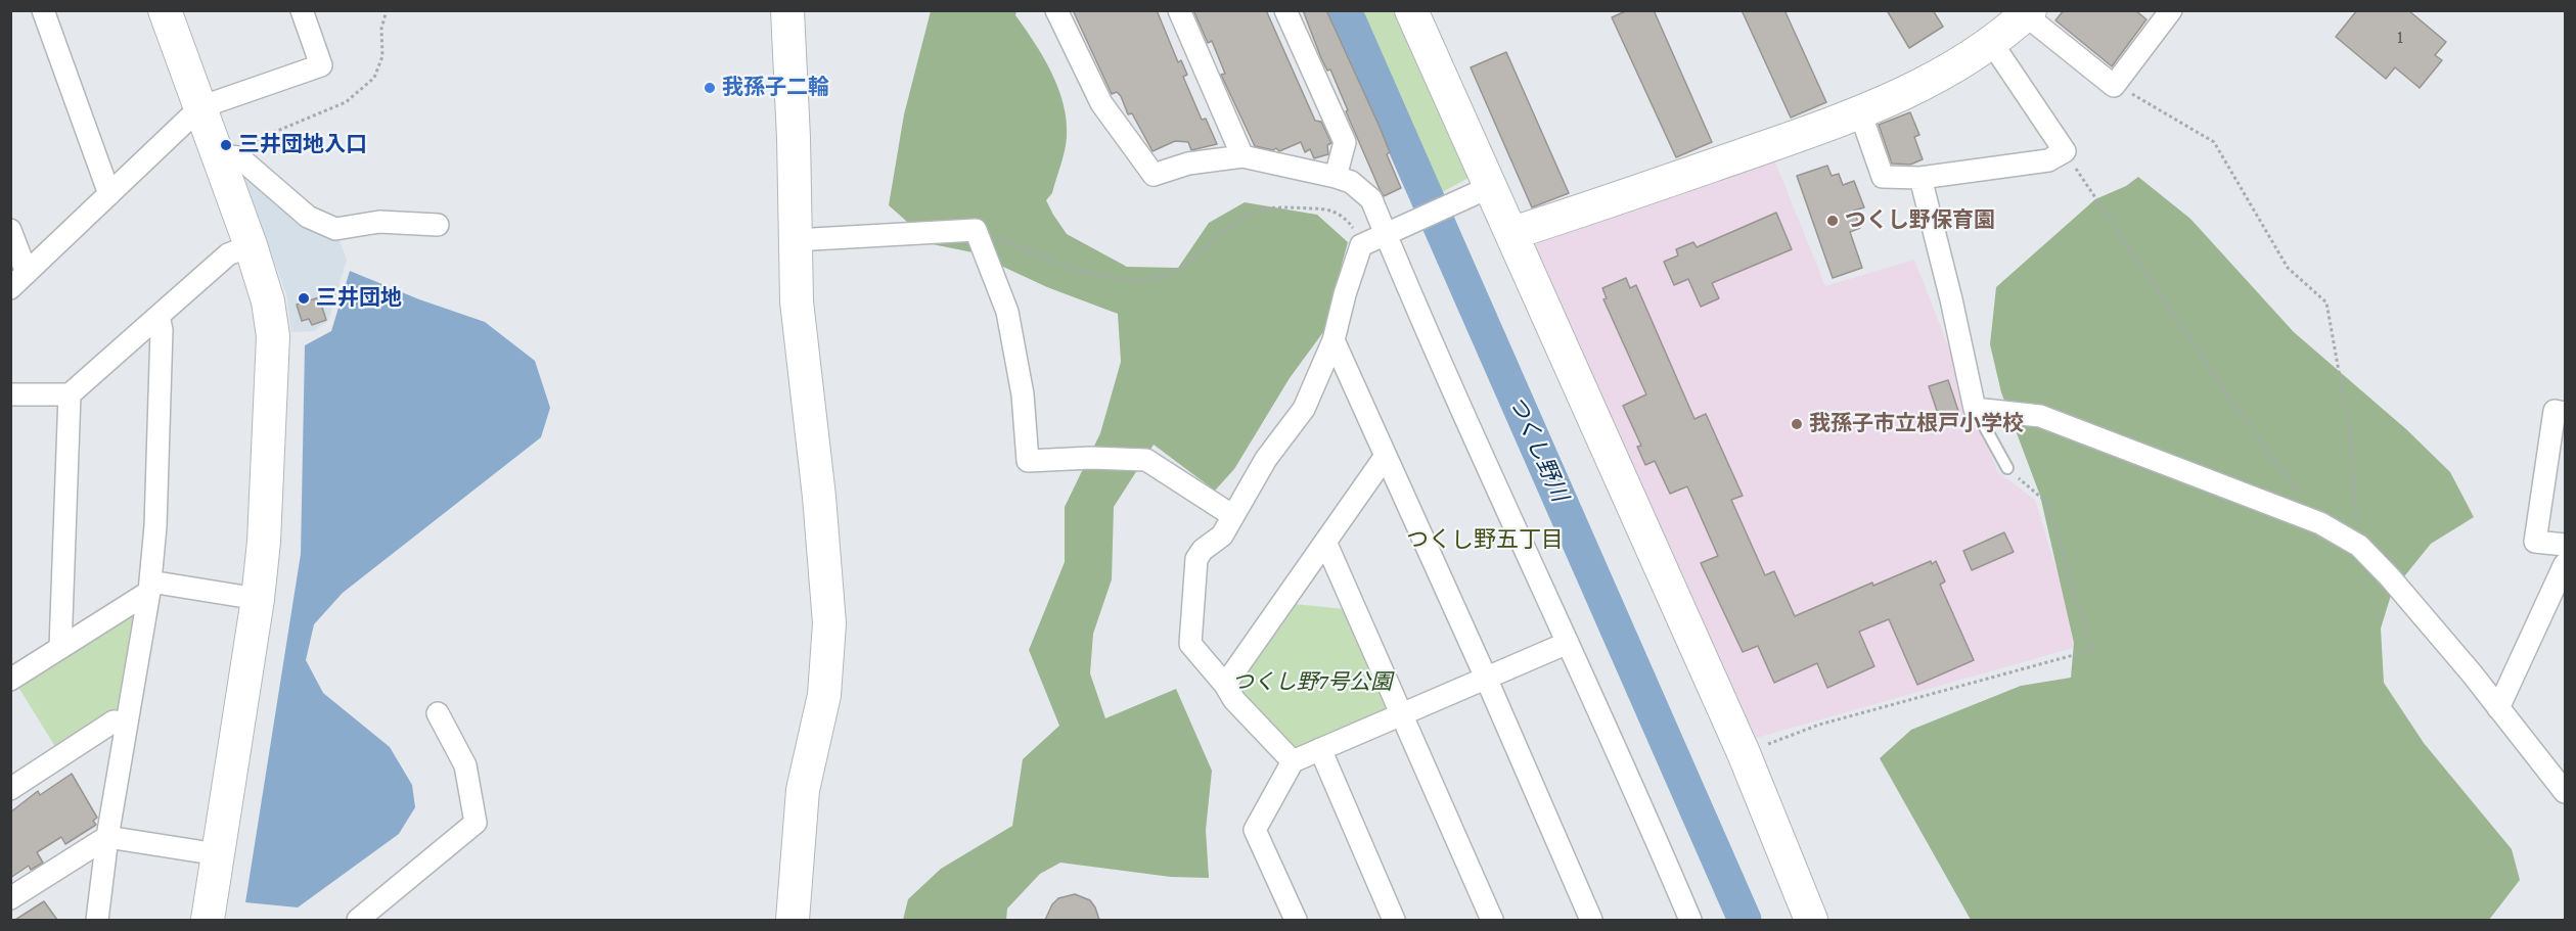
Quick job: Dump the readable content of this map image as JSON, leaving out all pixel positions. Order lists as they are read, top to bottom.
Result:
{
  "districts": ["つくし野五丁目"],
  "water": ["つくし野川"],
  "parks": ["つくし野7号公園"],
  "places": [
    "我孫子二輪",
    "三井団地入口",
    "つくし野保育園",
    "三井団地",
    "我孫子市立根戸小学校"
  ],
  "house_numbers": ["1"]
}
